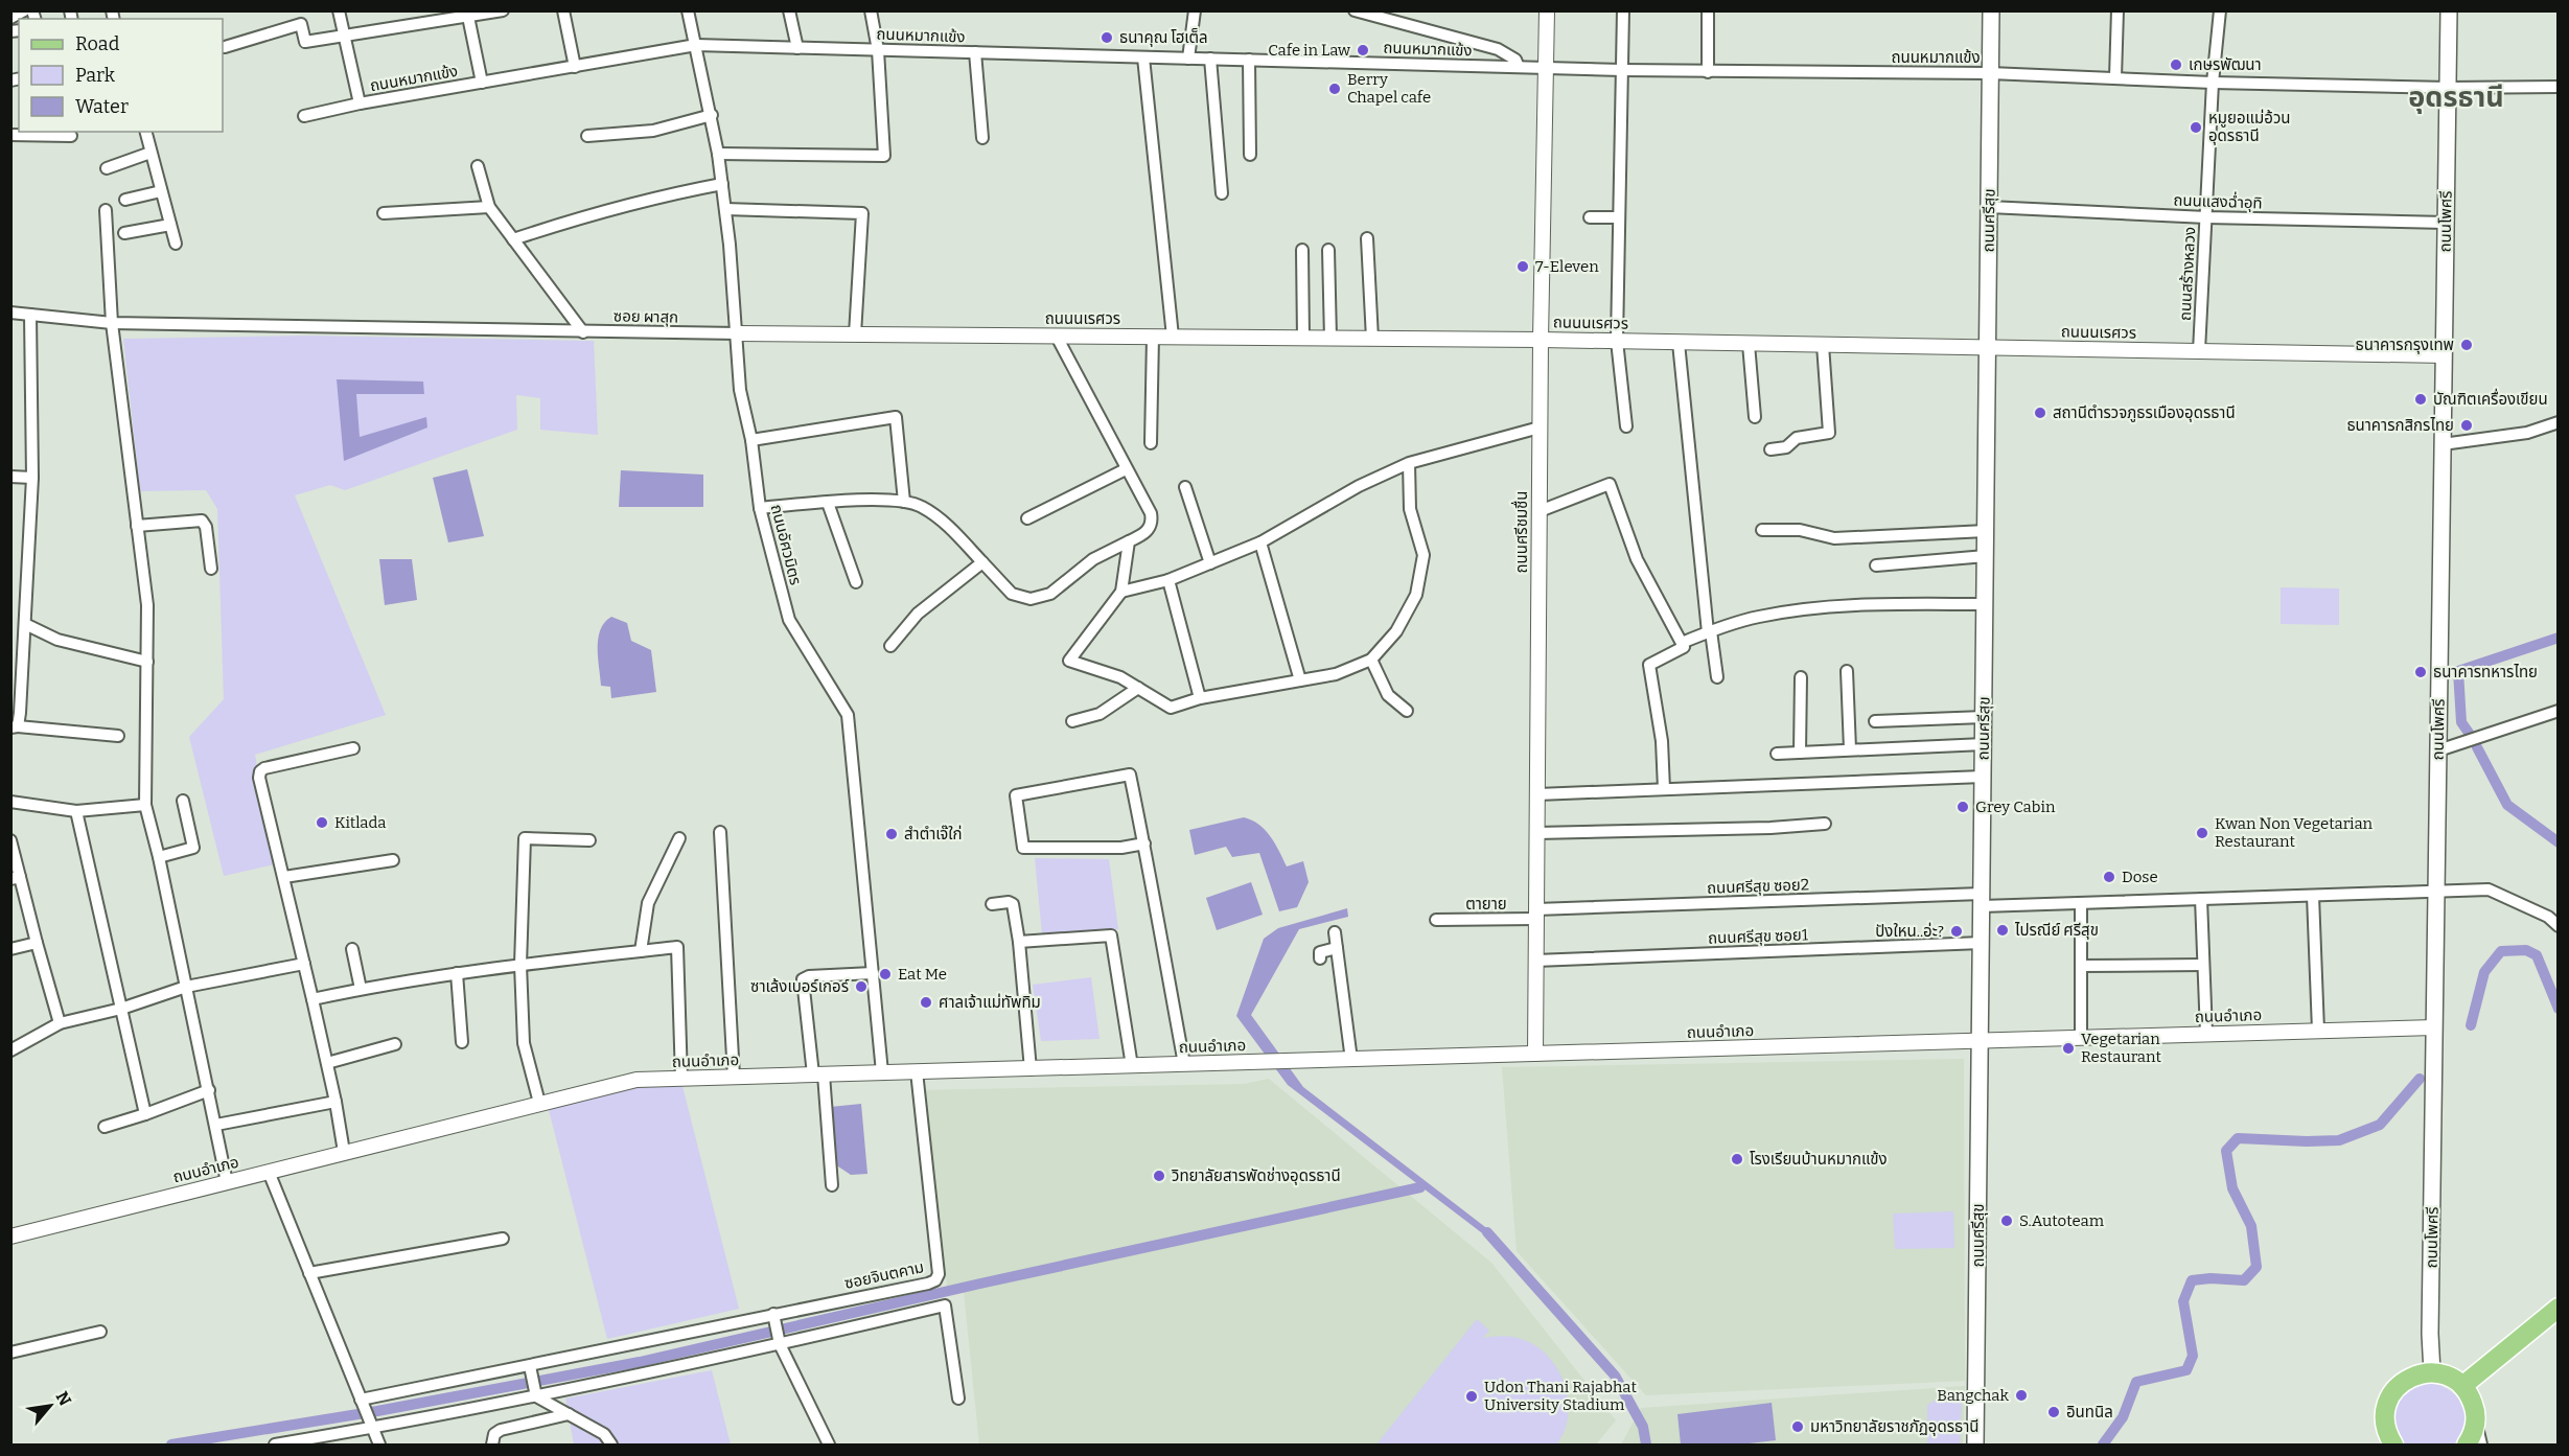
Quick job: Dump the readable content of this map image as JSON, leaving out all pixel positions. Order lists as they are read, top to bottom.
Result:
{
  "streets": {
    "main road": ["ถนนศรีสุข", "ถนนโพศรี"],
    "street": [
      "ถนนหมากแข้ง",
      "ถนนแสงฉ่ำอุทิ",
      "ถนนสร้างหลวง",
      "ซอย ผาสุก",
      "ถนนนเรศวร",
      "ถนนศรีชมชื่น",
      "ถนนอัศวมิตร",
      "ถนนศรีสุข ซอย2",
      "ตายาย",
      "ถนนศรีสุข ซอย1",
      "ถนนอำเภอ",
      "ซอยจินตคาม"
    ]
  },
  "crossings": [
    ["ถนนหมากแข้ง", "ถนนศรีสุข"],
    ["ถนนหมากแข้ง", "ถนนโพศรี"],
    ["ถนนหมากแข้ง", "ถนนสร้างหลวง"],
    ["ถนนหมากแข้ง", "ถนนศรีชมชื่น"],
    ["ถนนหมากแข้ง", "ถนนอัศวมิตร"],
    ["ถนนแสงฉ่ำอุทิ", "ถนนศรีสุข"],
    ["ถนนแสงฉ่ำอุทิ", "ถนนโพศรี"],
    ["ถนนแสงฉ่ำอุทิ", "ถนนสร้างหลวง"],
    ["ถนนศรีสุข", "ถนนนเรศวร"],
    ["ถนนศรีสุข", "ถนนศรีสุข ซอย2"],
    ["ถนนศรีสุข", "ถนนศรีสุข ซอย1"],
    ["ถนนศรีสุข", "ถนนอำเภอ"],
    ["ถนนโพศรี", "ถนนนเรศวร"],
    ["ถนนโพศรี", "ถนนศรีสุข ซอย2"],
    ["ถนนโพศรี", "ถนนอำเภอ"],
    ["ถนนสร้างหลวง", "ถนนนเรศวร"],
    ["ซอย ผาสุก", "ถนนนเรศวร"],
    ["ซอย ผาสุก", "ถนนอัศวมิตร"],
    ["ถนนนเรศวร", "ถนนศรีชมชื่น"],
    ["ถนนนเรศวร", "ถนนอัศวมิตร"],
    ["ถนนศรีชมชื่น", "ถนนศรีสุข ซอย2"],
    ["ถนนศรีชมชื่น", "ตายาย"],
    ["ถนนศรีชมชื่น", "ถนนศรีสุข ซอย1"],
    ["ถนนศรีชมชื่น", "ถนนอำเภอ"],
    ["ถนนอัศวมิตร", "ถนนอำเภอ"],
    ["ถนนศรีสุข ซอย2", "ตายาย"],
    ["ถนนอำเภอ", "ซอยจินตคาม"]
  ],
  "districts": ["อุดรธานี"],
  "places": [
    "ธนาคุณ โฮเต็ล",
    "Cafe in Law",
    "เกษรพัฒนา",
    "Berry Chapel cafe",
    "หมูยอแม่อ้วน อุดรธานี",
    "7-Eleven",
    "ธนาคารกรุงเทพ",
    "บัณฑิตเครื่องเขียน",
    "สถานีตำรวจภูธรเมืองอุดรธานี",
    "ธนาคารกสิกรไทย",
    "ธนาคารทหารไทย",
    "Grey Cabin",
    "Kitlada",
    "Kwan Non Vegetarian Restaurant",
    "สำตำเจ๊ใก่",
    "Dose",
    "ไปรณีย์ ศรีสุข",
    "ปังใหน..อ่ะ?",
    "Eat Me",
    "ซาเล้งเบอร์เกอร์",
    "ศาลเจ้าแม่ทัพทิม",
    "Vegetarian Restaurant",
    "โรงเรียนบ้านหมากแข้ง",
    "วิทยาลัยสารพัดช่างอุดรธานี",
    "S.Autoteam",
    "Bangchak",
    "Udon Thani Rajabhat University Stadium",
    "อินทนิล",
    "มหาวิทยาลัยราชภัฏอุดรธานี"
  ],
  "legend": ["Road", "Park", "Water"],
  "north": "top right"
}
